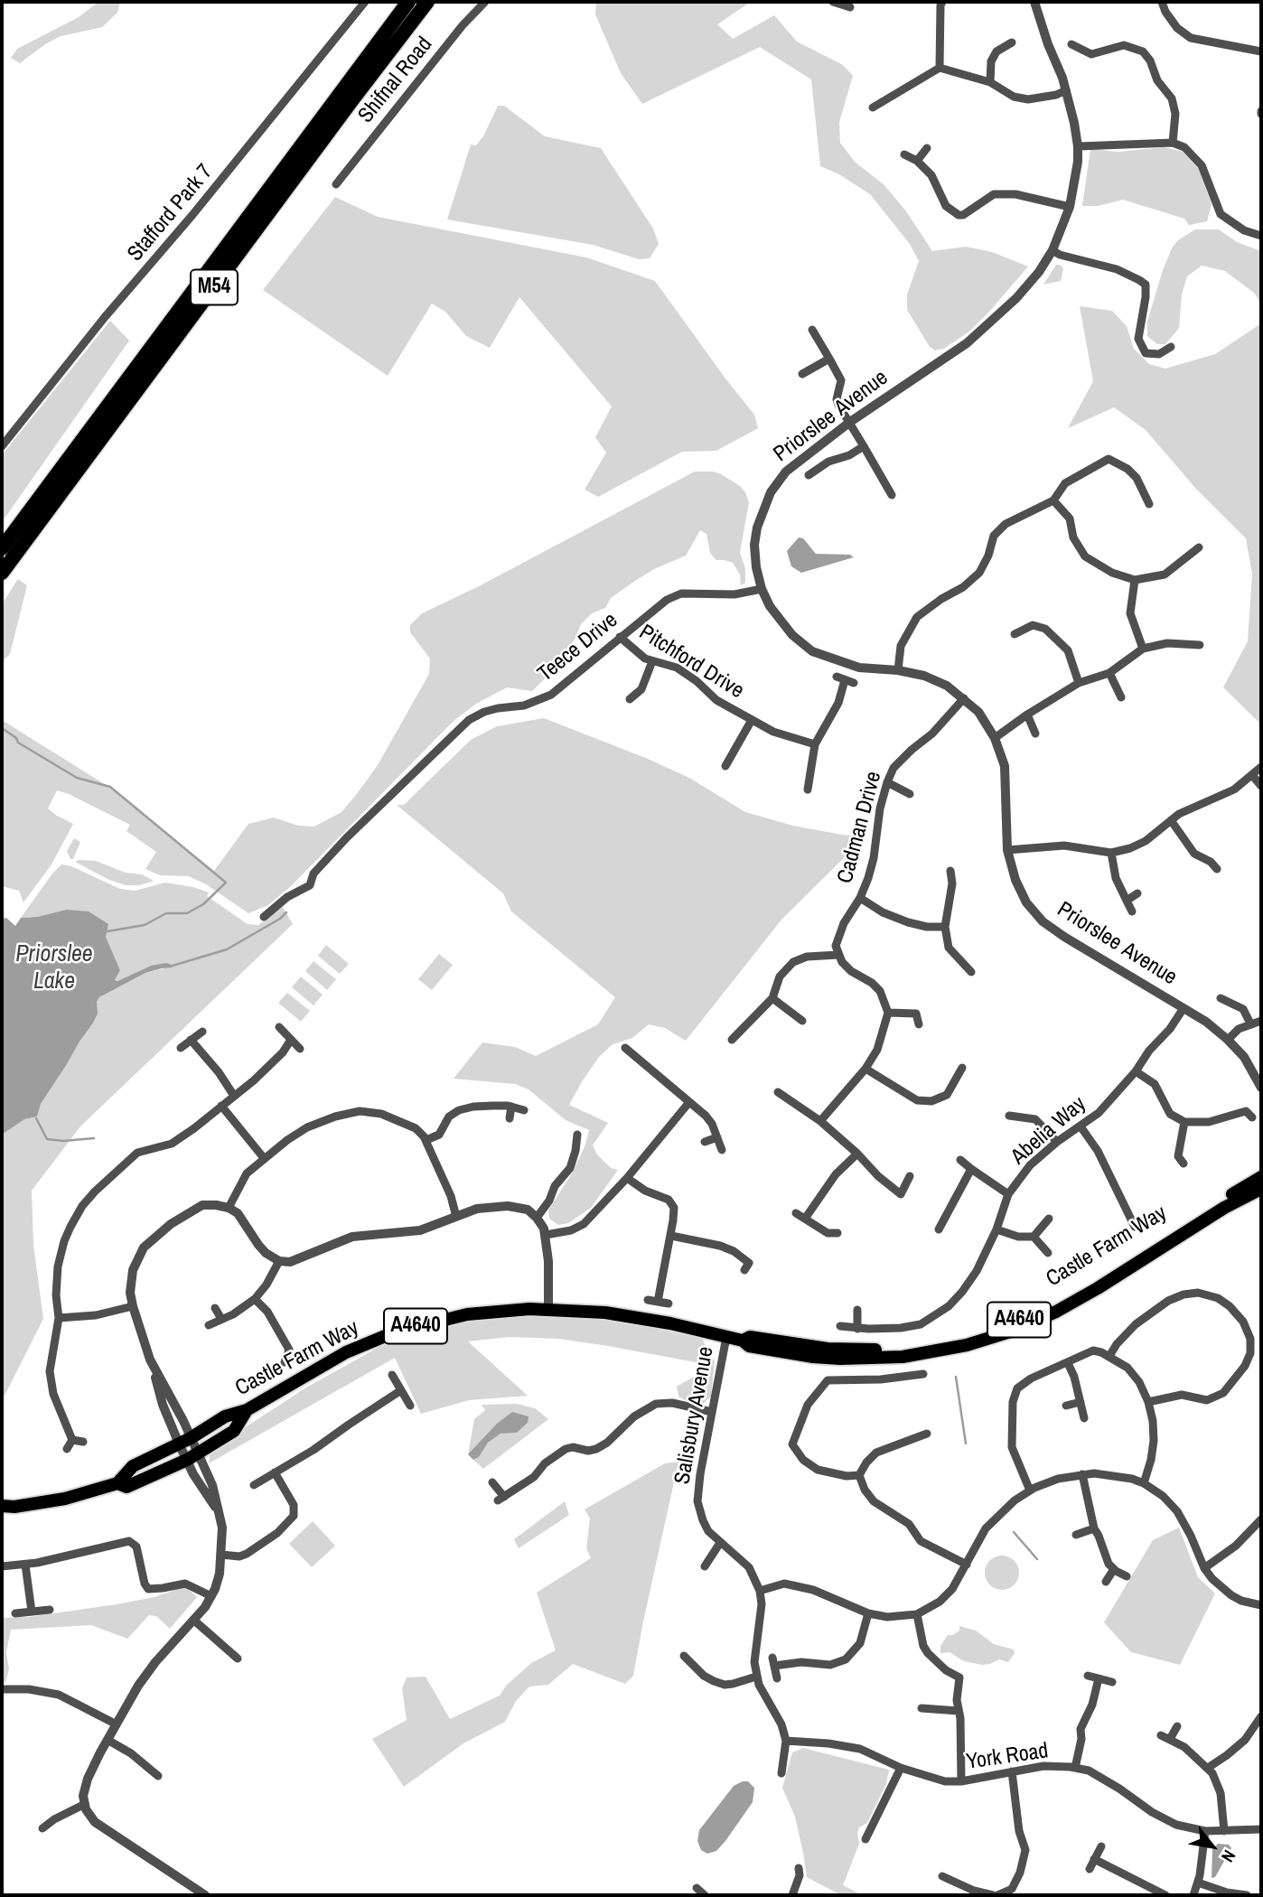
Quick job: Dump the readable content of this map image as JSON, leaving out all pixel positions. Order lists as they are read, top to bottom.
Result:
{
  "streets": {
    "highway": ["M54"],
    "main road": ["Castle Farm Way", "A4640"],
    "street": [
      "Shifnal Road",
      "Stafford Park 7",
      "Priorslee Avenue",
      "Teece Drive",
      "Pitchford Drive",
      "Cadman Drive",
      "Abelia Way",
      "Salisbury Avenue",
      "York Road"
    ]
  },
  "crossings": [
    ["Priorslee Avenue", "Teece Drive"],
    ["Priorslee Avenue", "Cadman Drive"],
    ["Priorslee Avenue", "Abelia Way"],
    ["Teece Drive", "Pitchford Drive"],
    ["Castle Farm Way", "Salisbury Avenue"]
  ],
  "water": ["Priorslee Lake"],
  "north": "bottom right"
}
